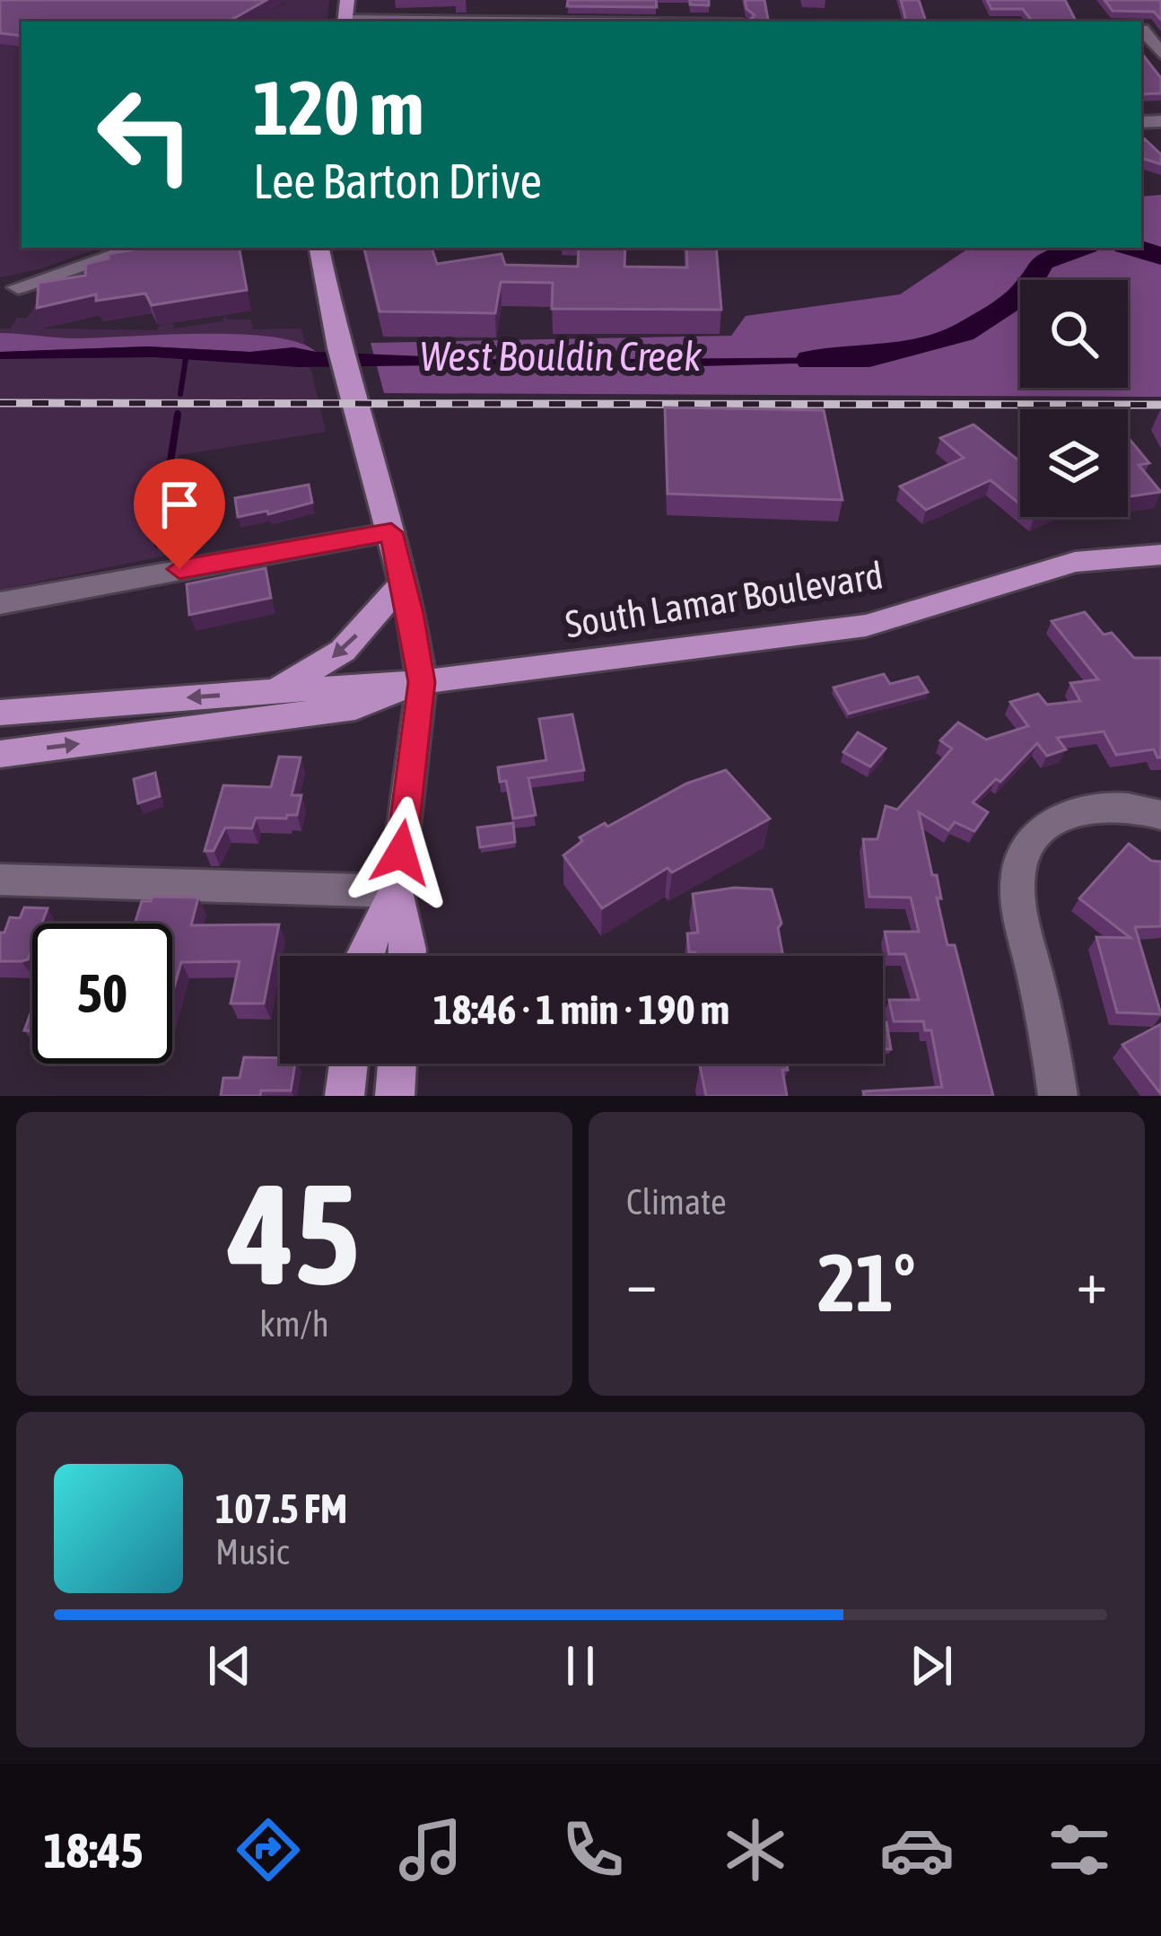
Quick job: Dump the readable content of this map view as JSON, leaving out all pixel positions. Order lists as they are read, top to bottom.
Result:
{
  "streets": {
    "main road": ["South Lamar Boulevard"]
  },
  "water": ["West Bouldin Creek"],
  "page": {
    "turn": ["120 m", "Lee Barton Drive"],
    "limit": "50",
    "trip": "18:46 · 1 min · 190 m",
    "tile": [
      ["45", "km/h"],
      "Climate"
    ],
    "heat": ["−", "21°", "+"],
    "song": ["107.5 FM", "Music"],
    "tabs": "18:45"
  }
}
